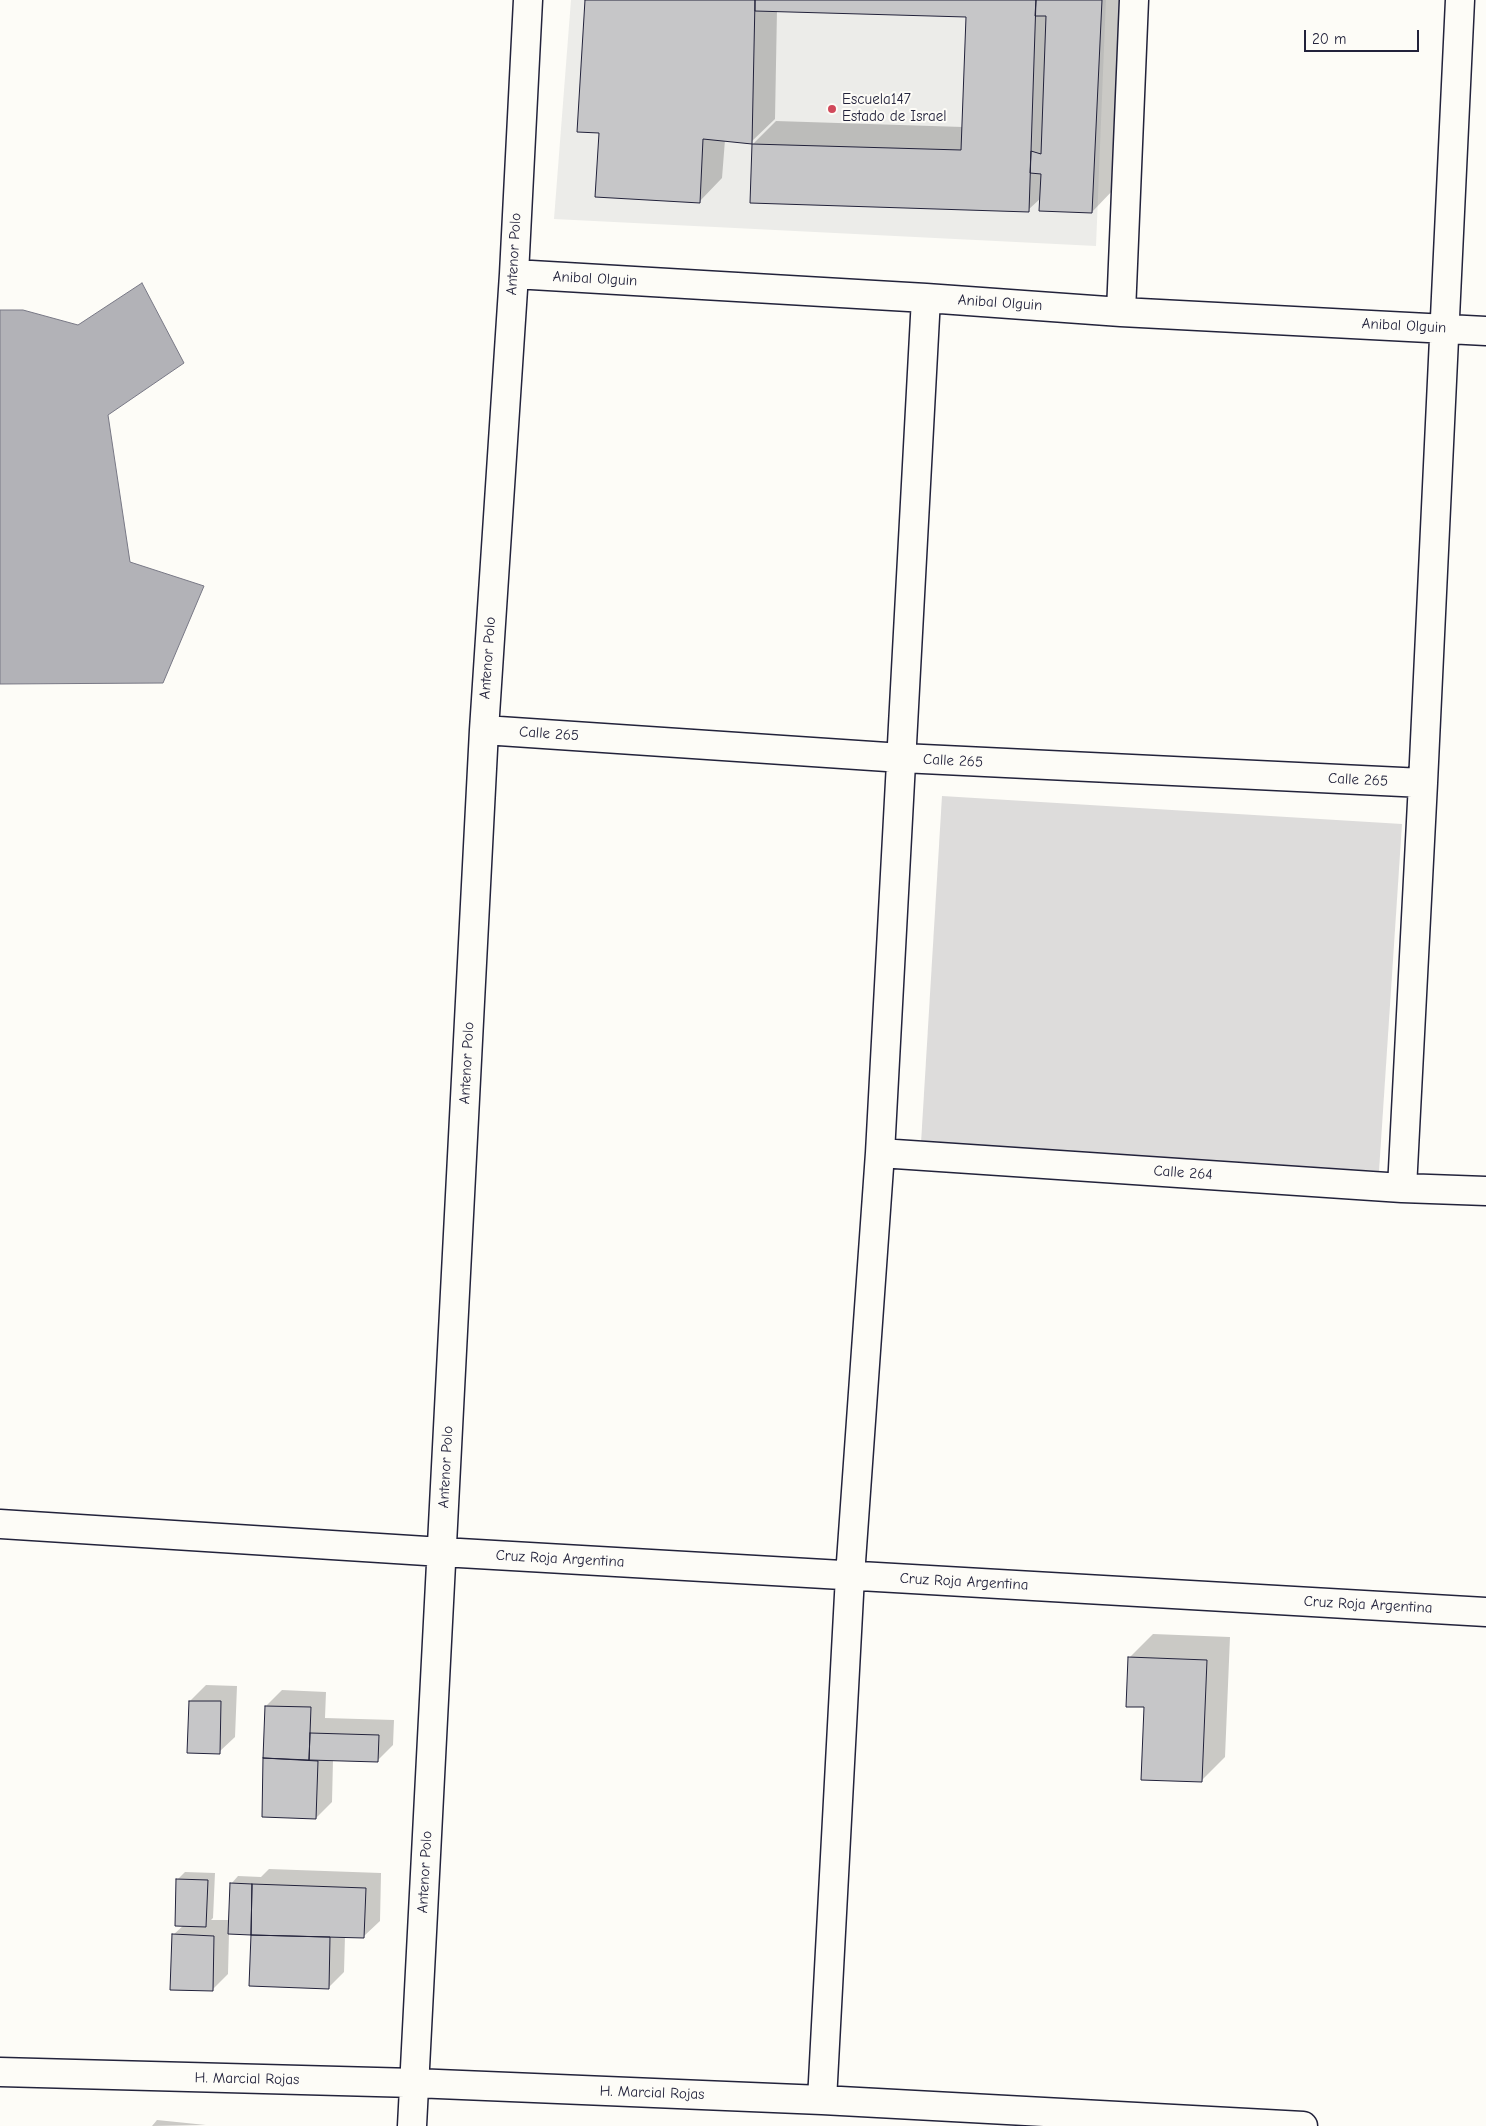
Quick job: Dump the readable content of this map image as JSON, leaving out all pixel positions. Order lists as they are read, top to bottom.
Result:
{
  "streets": {
    "street": [
      "Antenor Polo",
      "Anibal Olguin",
      "Calle 265",
      "Calle 264",
      "Cruz Roja Argentina",
      "H. Marcial Rojas"
    ]
  },
  "crossings": [
    ["Antenor Polo", "Anibal Olguin"],
    ["Antenor Polo", "Calle 265"],
    ["Antenor Polo", "Cruz Roja Argentina"],
    ["Antenor Polo", "H. Marcial Rojas"]
  ],
  "places": ["Escuela147 Estado de Israel"],
  "scale_bar": "20 m"
}
